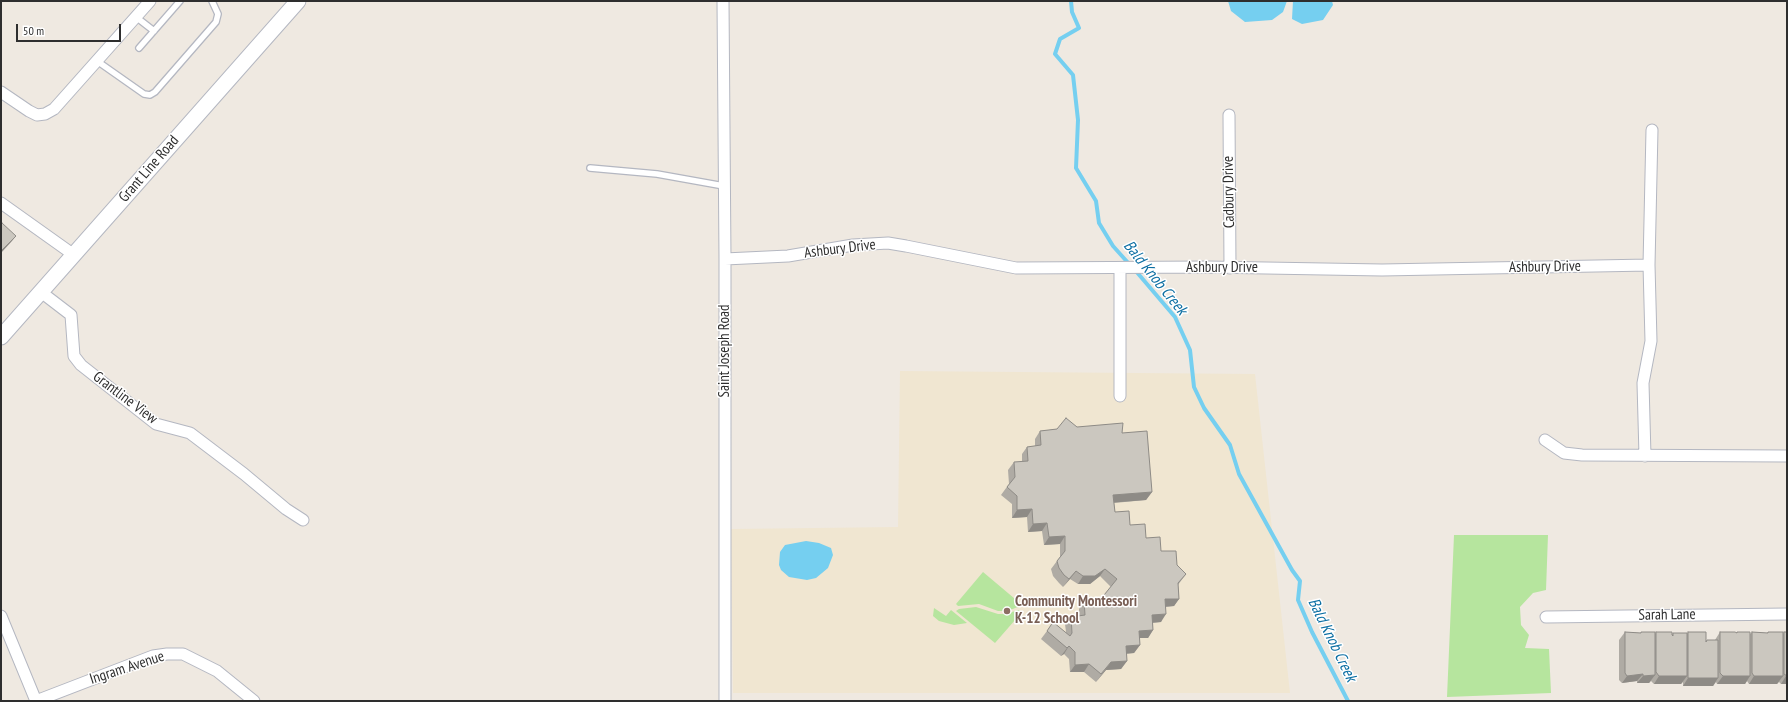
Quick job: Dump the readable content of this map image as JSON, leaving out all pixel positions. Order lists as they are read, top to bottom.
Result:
{
  "streets": {
    "main road": ["Grant Line Road"],
    "street": [
      "Cadbury Drive",
      "Ashbury Drive",
      "Saint Joseph Road",
      "Grantline View",
      "Sarah Lane",
      "Ingram Avenue"
    ]
  },
  "crossings": [
    ["Grant Line Road", "Grantline View"],
    ["Cadbury Drive", "Ashbury Drive"],
    ["Ashbury Drive", "Saint Joseph Road"]
  ],
  "water": ["Bald Knob Creek"],
  "places": ["Community Montessori K-12 School"],
  "scale_bar": "50 m"
}
